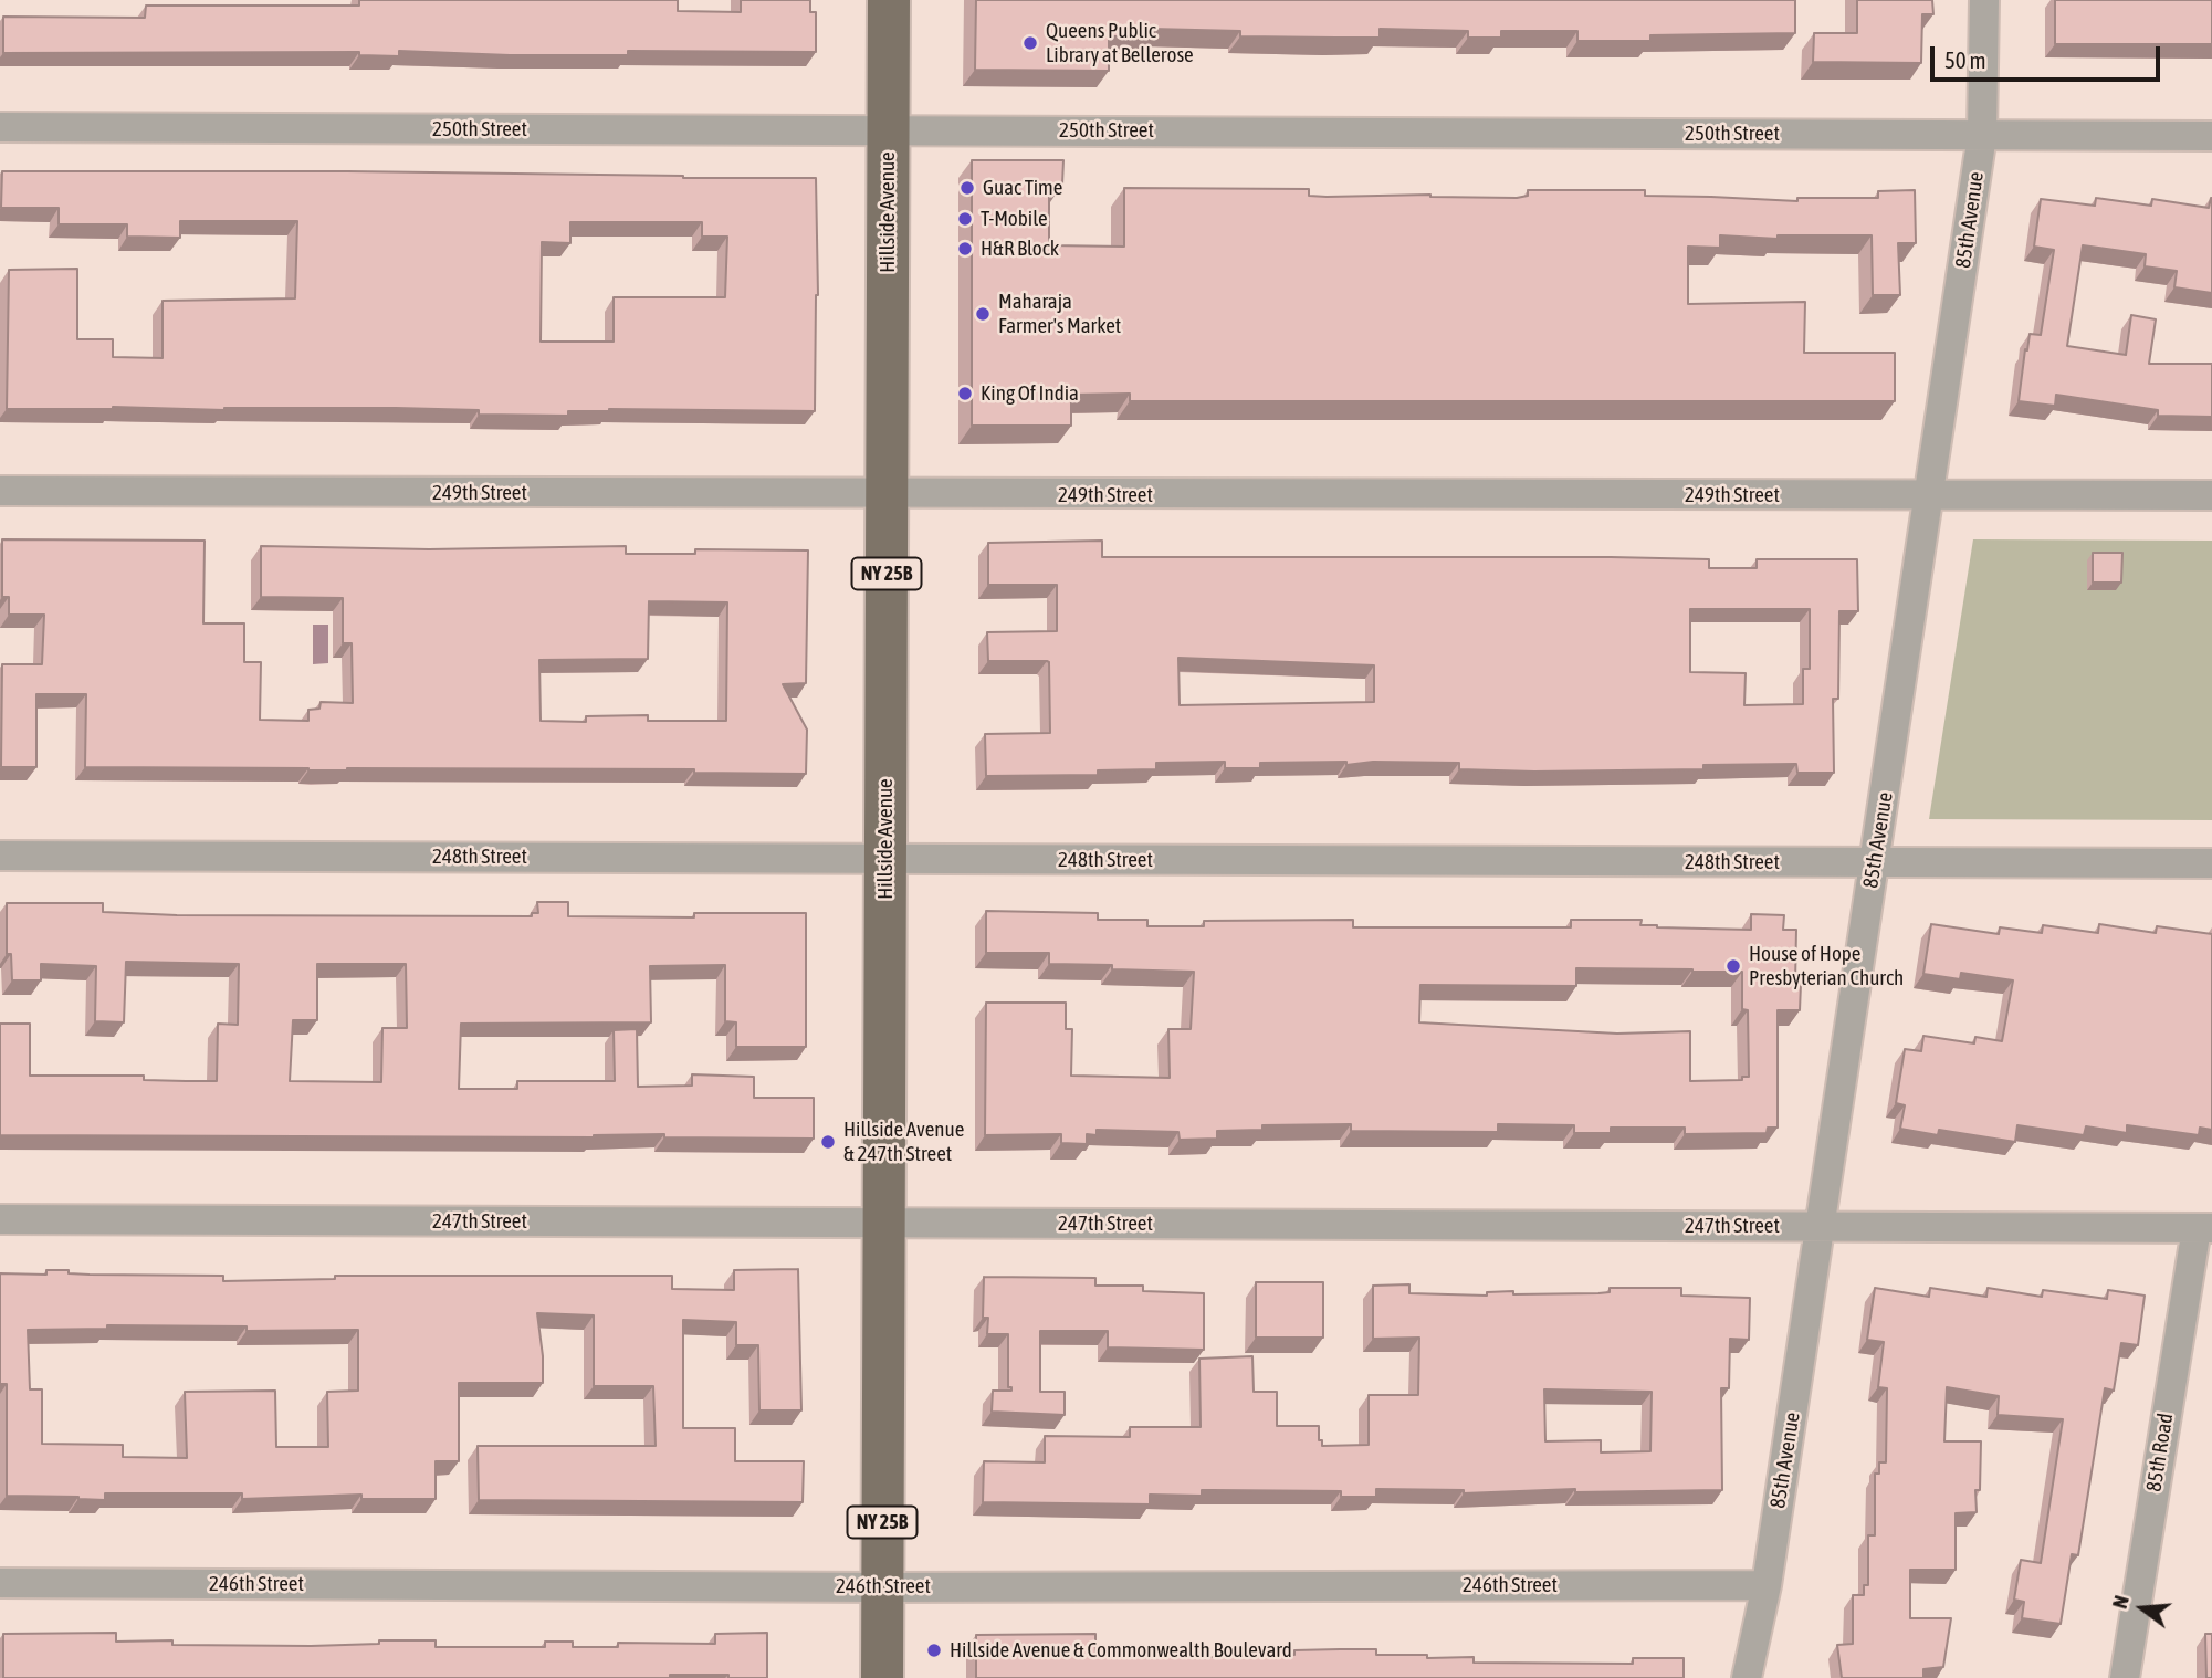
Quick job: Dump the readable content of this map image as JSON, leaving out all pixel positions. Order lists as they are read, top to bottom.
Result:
{
  "streets": {
    "main road": ["Hillside Avenue", "NY 25B"],
    "street": [
      "250th Street",
      "85th Avenue",
      "249th Street",
      "248th Street",
      "247th Street",
      "85th Road",
      "246th Street"
    ]
  },
  "crossings": [
    ["250th Street", "Hillside Avenue"],
    ["250th Street", "85th Avenue"],
    ["Hillside Avenue", "249th Street"],
    ["Hillside Avenue", "248th Street"],
    ["Hillside Avenue", "247th Street"],
    ["Hillside Avenue", "246th Street"],
    ["85th Avenue", "249th Street"],
    ["85th Avenue", "248th Street"],
    ["85th Avenue", "247th Street"],
    ["85th Avenue", "246th Street"],
    ["247th Street", "85th Road"]
  ],
  "places": [
    "Queens Public Library at Bellerose",
    "Guac Time",
    "T-Mobile",
    "H&R Block",
    "Maharaja Farmer's Market",
    "King Of India",
    "House of Hope Presbyterian Church",
    "Hillside Avenue & 247th Street",
    "Hillside Avenue & Commonwealth Boulevard"
  ],
  "scale_bar": "50 m",
  "north": "left"
}
